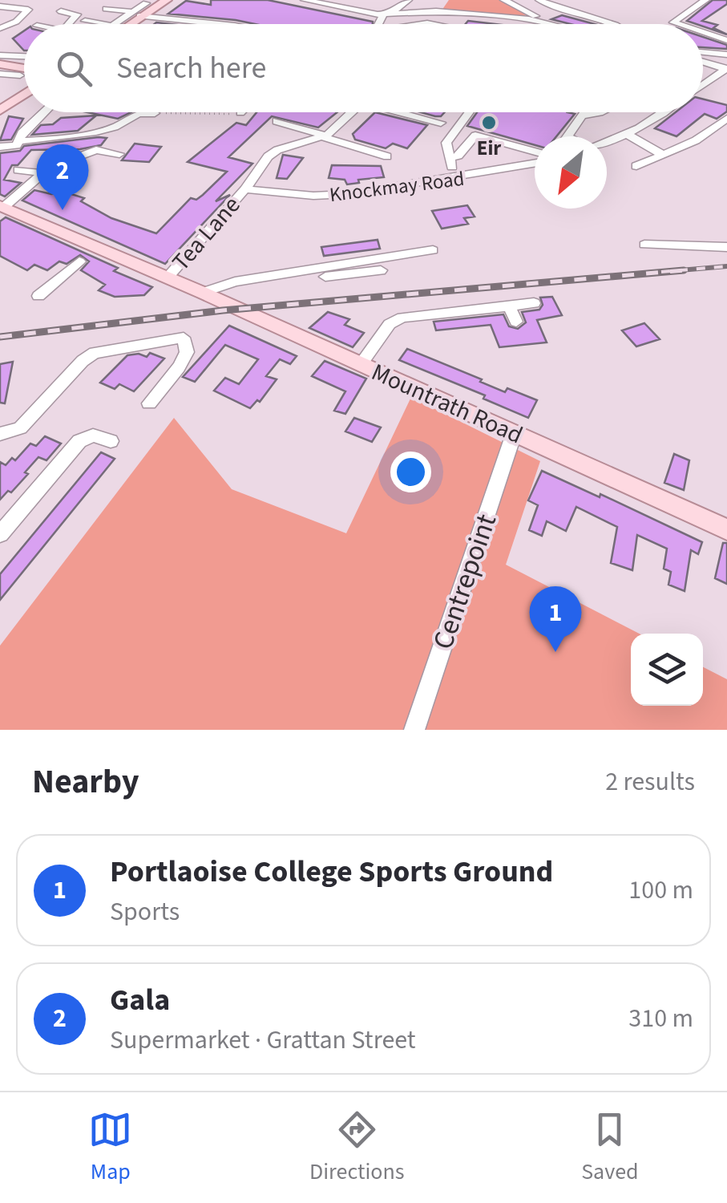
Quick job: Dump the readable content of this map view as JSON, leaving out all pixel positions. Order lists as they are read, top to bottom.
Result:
{
  "streets": {
    "main road": ["Mountrath Road"],
    "street": ["Knockmay Road", "Tea Lane", "Centrepoint"]
  },
  "crossings": [
    ["Knockmay Road", "Tea Lane"],
    ["Tea Lane", "Mountrath Road"],
    ["Mountrath Road", "Centrepoint"]
  ],
  "places": ["Eir"],
  "north": "bottom left",
  "page": {
    "search": "Search here",
    "pins": ["2", "1"],
    "heading": ["Nearby", "2 results"],
    "list": [
      {
        "mark": "1",
        "name": "Portlaoise College Sports Ground",
        "note": "Sports",
        "value": "100 m"
      },
      {
        "mark": "2",
        "name": "Gala",
        "note": "Supermarket · Grattan Street",
        "value": "310 m"
      }
    ],
    "nav": ["Map", "Directions", "Saved"]
  }
}
